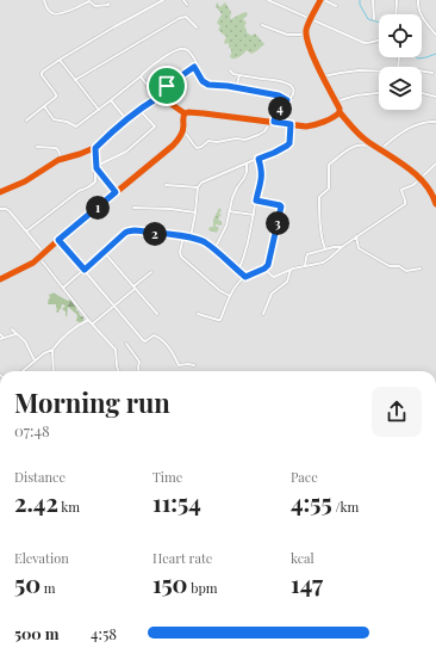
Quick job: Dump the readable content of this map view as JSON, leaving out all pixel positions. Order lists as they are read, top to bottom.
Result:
{
  "page": {
    "pins": [
      "4",
      "1",
      "3",
      "2"
    ],
    "heading": ["Morning run", "07:48"],
    "stats": [
      ["Distance", "2.42 km"],
      ["Time", "11:54"],
      ["Pace", "4:55 /km"],
      ["Elevation", "50 m"],
      ["Heart rate", "150 bpm"],
      ["kcal", "147"]
    ],
    "list": [
      {
        "name": "500 m",
        "note": "4:58"
      }
    ]
  }
}
